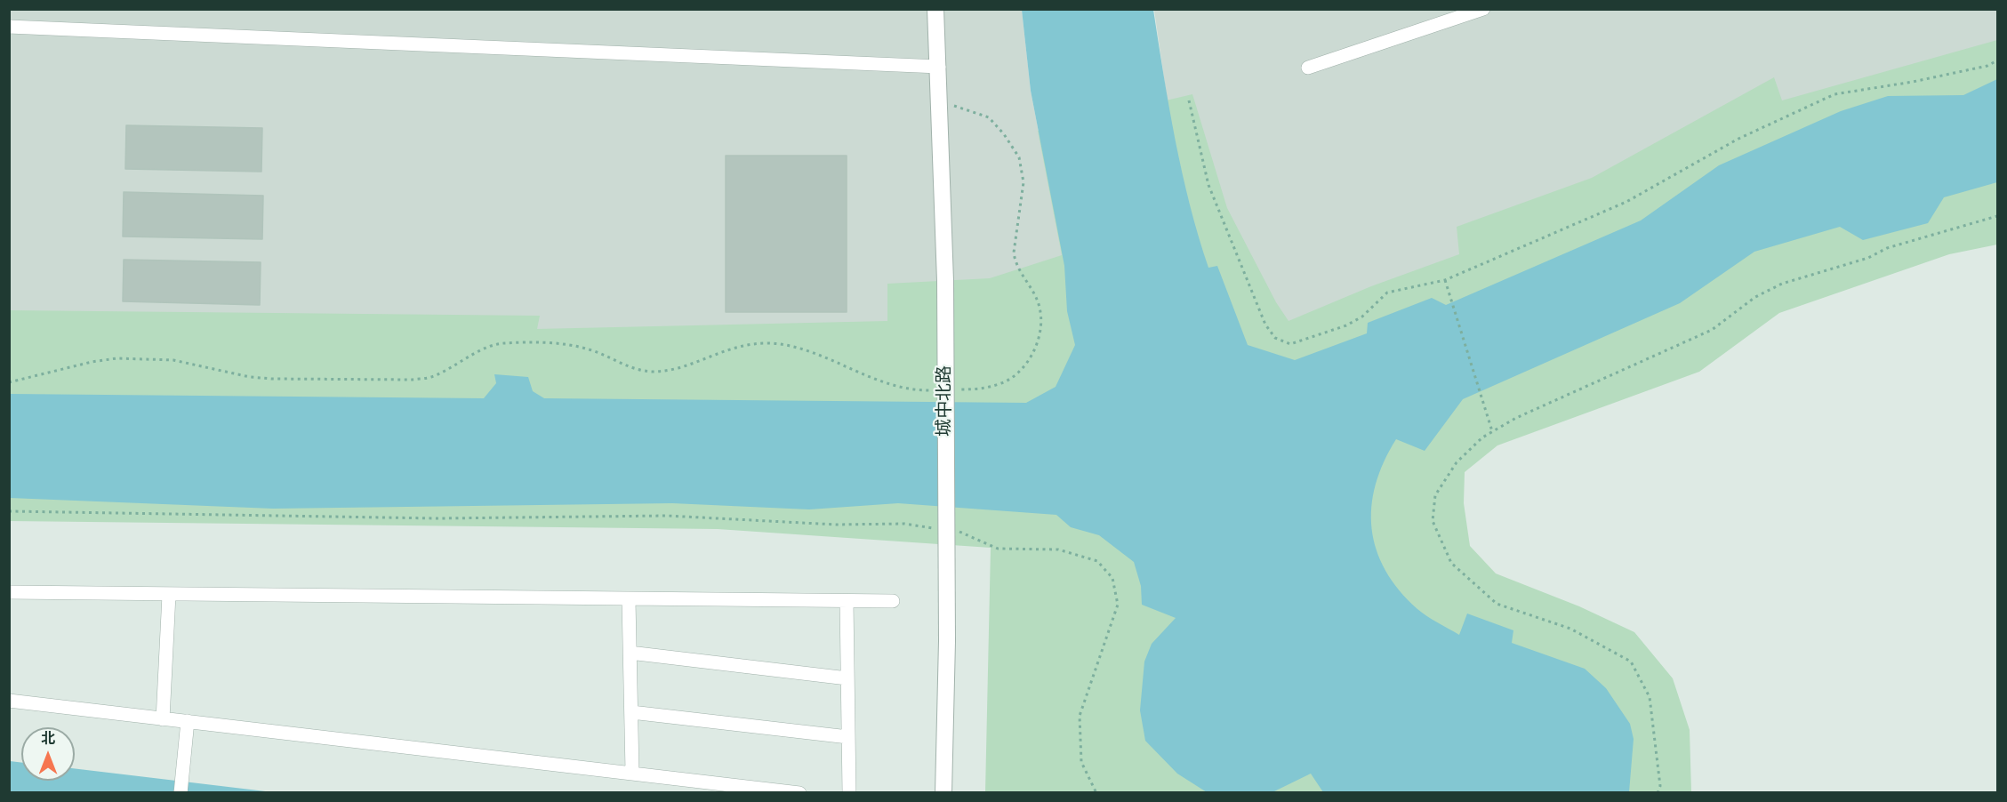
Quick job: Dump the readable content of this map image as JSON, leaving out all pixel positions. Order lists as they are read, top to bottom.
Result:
{
  "streets": {
    "street": ["城中北路"]
  },
  "north": "top"
}
